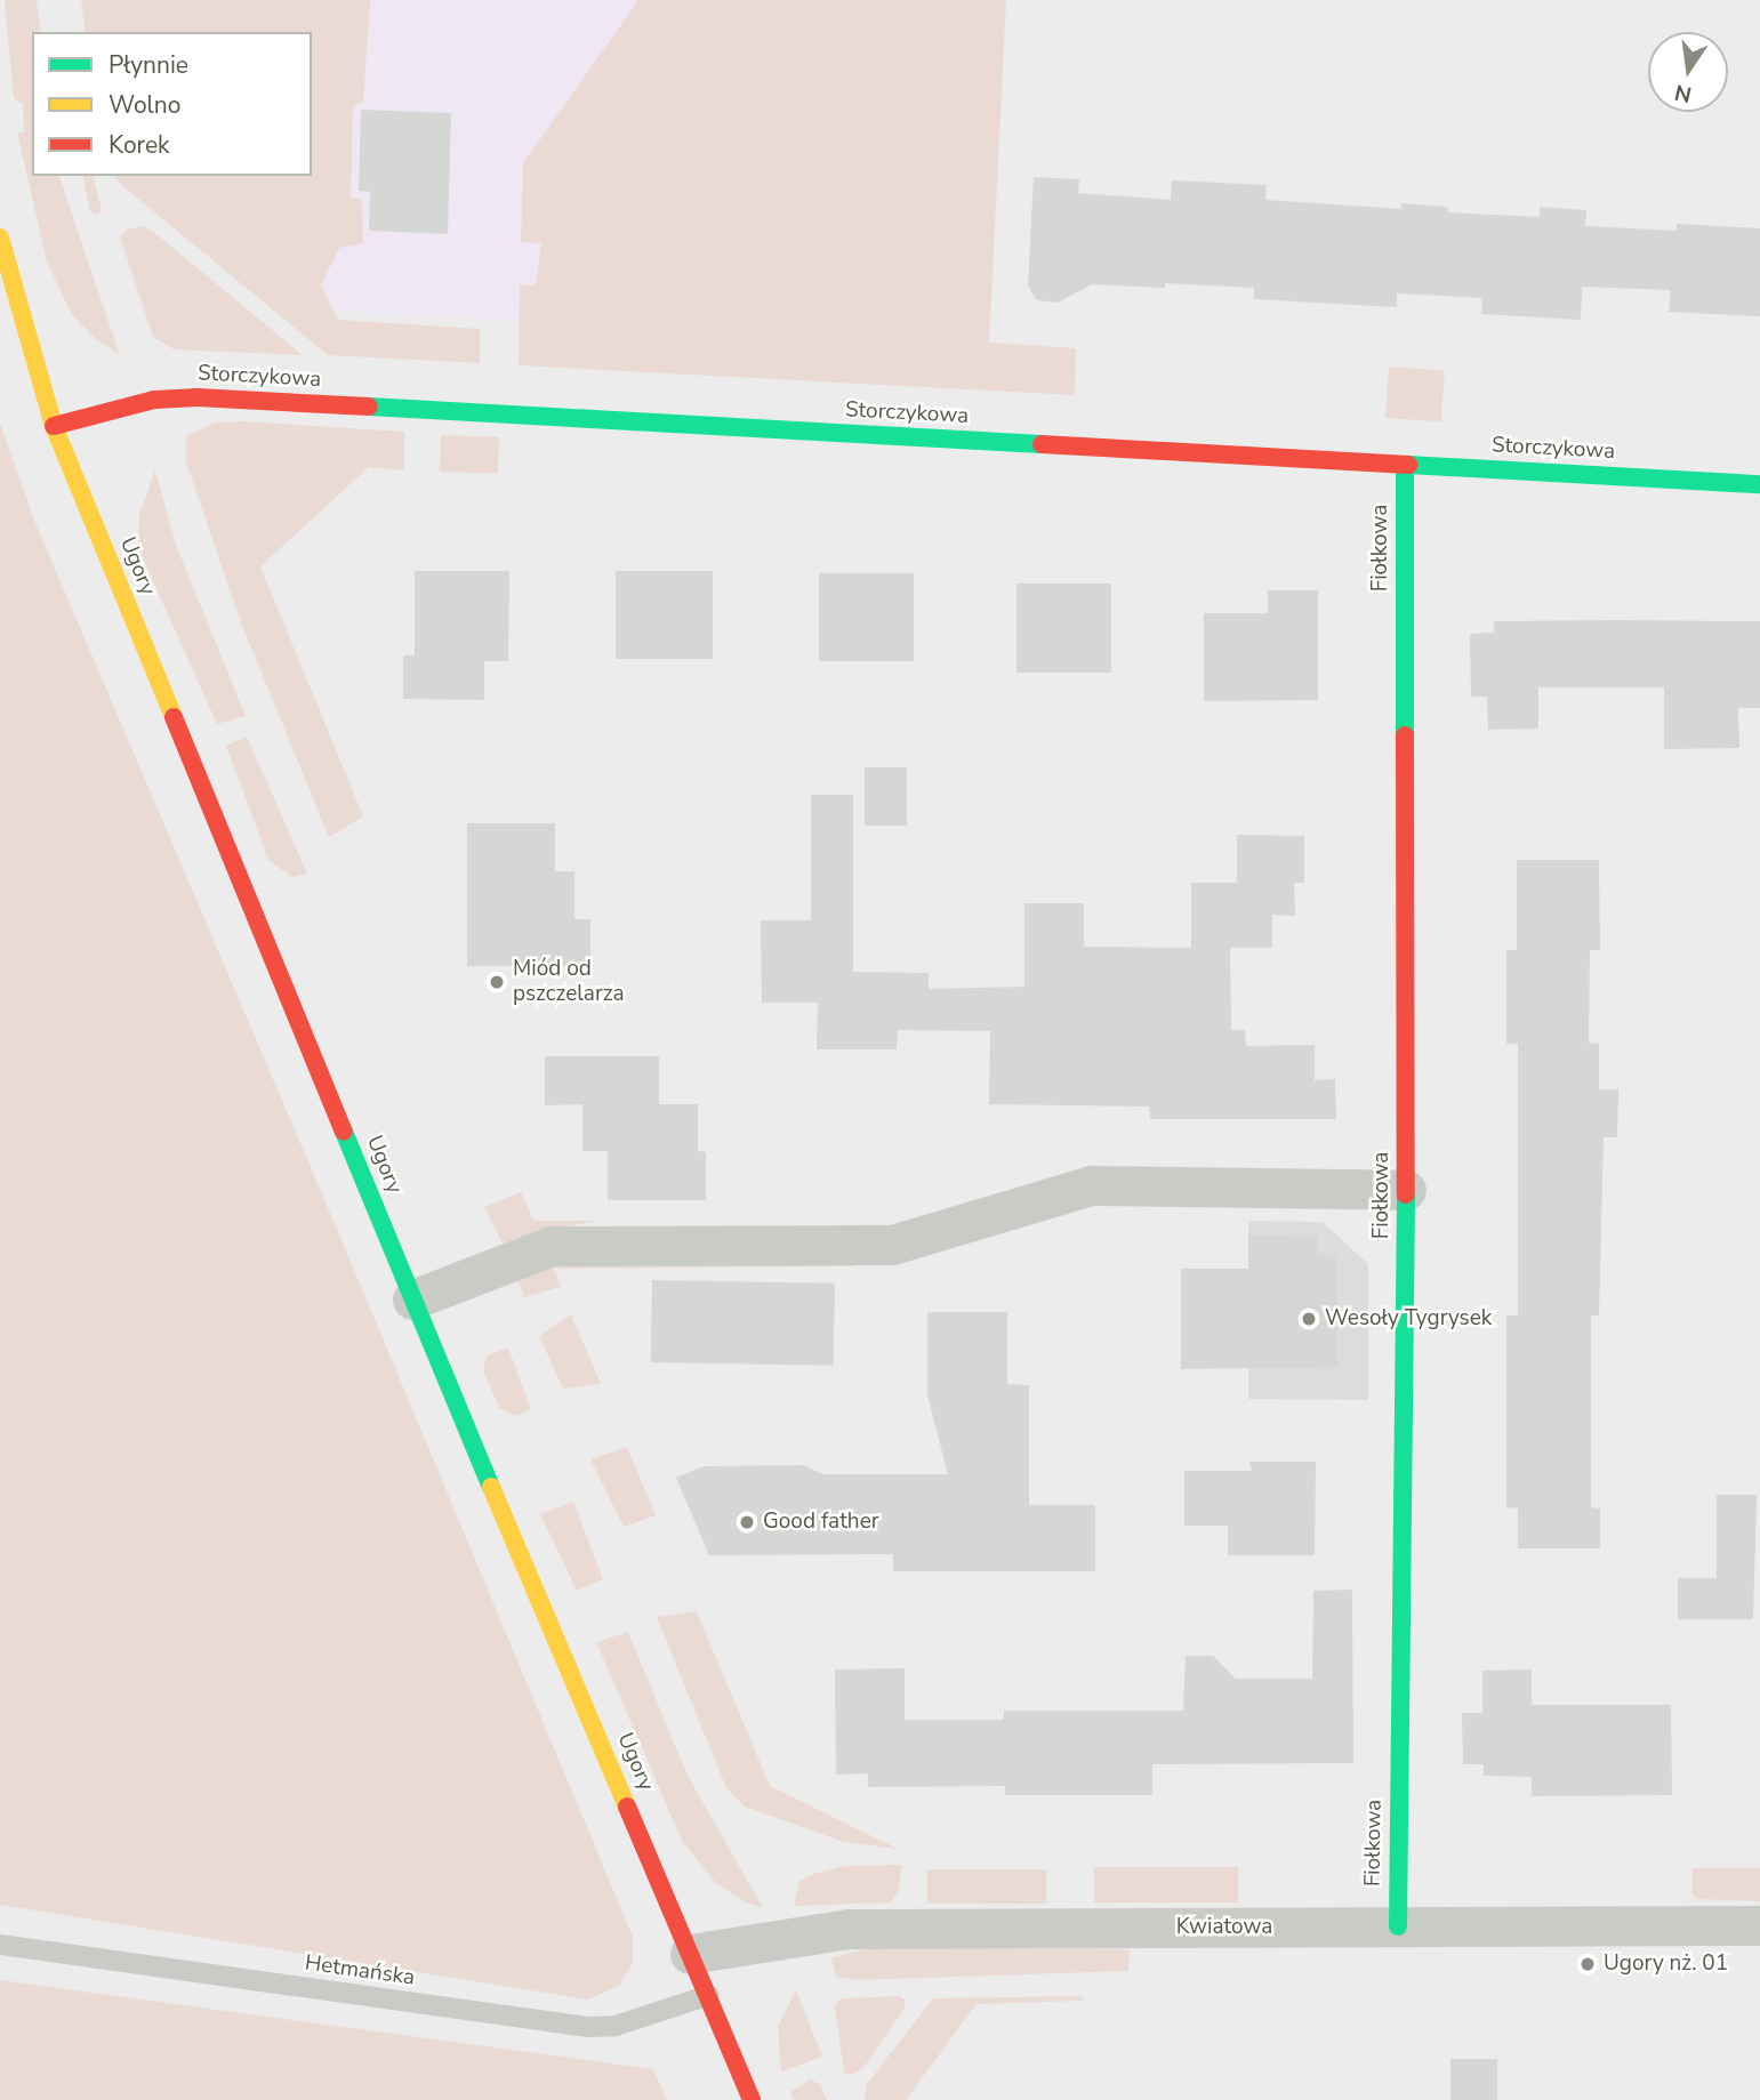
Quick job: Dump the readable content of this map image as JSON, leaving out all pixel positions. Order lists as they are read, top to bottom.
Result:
{
  "streets": {
    "street": [
      "Storczykowa",
      "Fiołkowa",
      "Ugory",
      "Kwiatowa"
    ],
    "lane": ["Hetmańska"]
  },
  "crossings": [
    ["Storczykowa", "Fiołkowa"],
    ["Storczykowa", "Ugory"],
    ["Fiołkowa", "Kwiatowa"],
    ["Ugory", "Kwiatowa"],
    ["Ugory", "Hetmańska"]
  ],
  "places": [
    "Miód od pszczelarza",
    "Wesoły Tygrysek",
    "Good father",
    "Ugory nż. 01"
  ],
  "legend": ["Płynnie", "Wolno", "Korek"],
  "north": "bottom"
}
